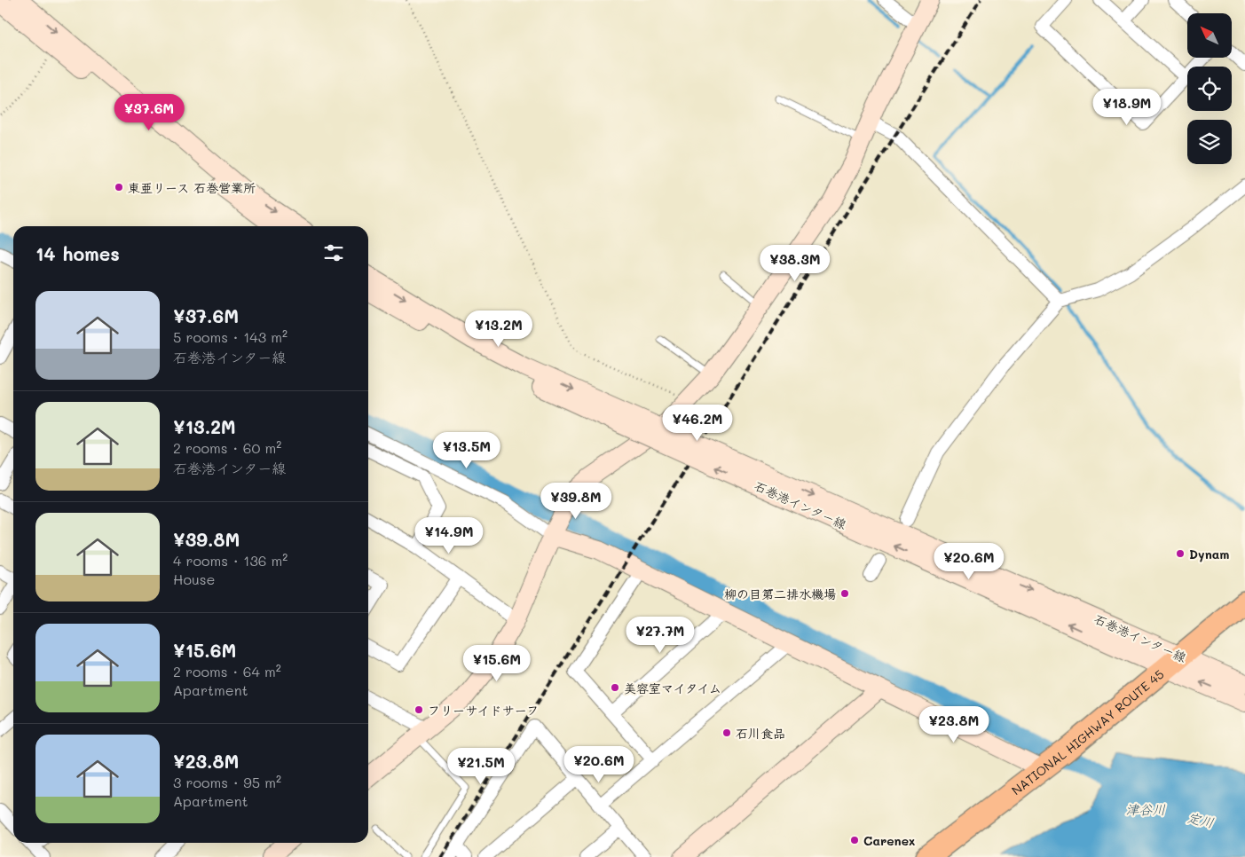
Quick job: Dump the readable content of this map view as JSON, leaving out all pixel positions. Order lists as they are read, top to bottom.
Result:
{
  "streets": {
    "highway": ["NATIONAL HIGHWAY ROUTE 45"],
    "main road": ["石巻港インター線"]
  },
  "crossings": [
    ["石巻港インター線", "NATIONAL HIGHWAY ROUTE 45"]
  ],
  "water": ["津谷川", "定川"],
  "places": [
    "東亜リース 石巻営業所",
    "Dynam",
    "柳の目第二排水機場",
    "美容室マイタイム",
    "フリーサイドサーフ",
    "石川食品",
    "Carenex"
  ],
  "north": "top left",
  "page": {
    "price": [
      "¥18.9M",
      "¥37.6M",
      "¥38.3M",
      "¥13.2M",
      "¥46.2M",
      "¥13.5M",
      "¥39.8M",
      "¥14.9M",
      "¥20.6M",
      "¥27.7M",
      "¥15.6M",
      "¥23.8M",
      "¥20.6M",
      "¥21.5M"
    ],
    "heading": "14 homes",
    "list": [
      {
        "name": "¥37.6M",
        "note": "5 rooms · 143 m² · 石巻港インター線"
      },
      {
        "name": "¥13.2M",
        "note": "2 rooms · 60 m² · 石巻港インター線"
      },
      {
        "name": "¥39.8M",
        "note": "4 rooms · 136 m² · House"
      },
      {
        "name": "¥15.6M",
        "note": "2 rooms · 64 m² · Apartment"
      },
      {
        "name": "¥23.8M",
        "note": "3 rooms · 95 m² · Apartment"
      }
    ]
  }
}
